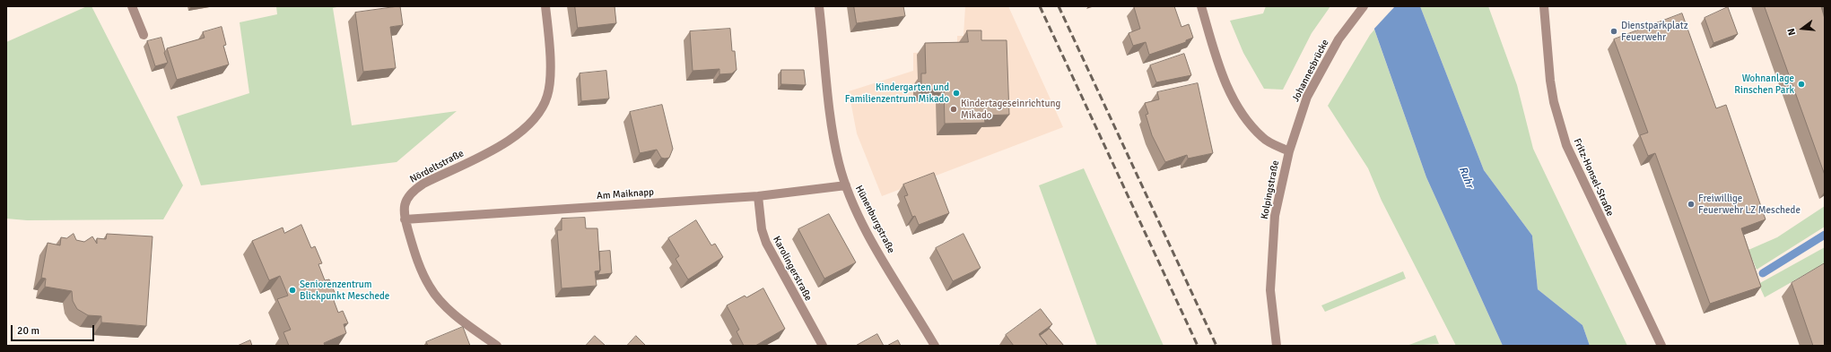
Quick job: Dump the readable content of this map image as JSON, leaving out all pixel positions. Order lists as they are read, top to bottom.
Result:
{
  "streets": {
    "street": [
      "Johannesbrücke",
      "Nördeltstraße",
      "Fritz-Honsel-Straße",
      "Kolpingstraße",
      "Am Maiknapp",
      "Hünenburgstraße",
      "Karolingerstraße"
    ]
  },
  "crossings": [
    ["Johannesbrücke", "Kolpingstraße"],
    ["Nördeltstraße", "Am Maiknapp"],
    ["Am Maiknapp", "Hünenburgstraße"],
    ["Am Maiknapp", "Karolingerstraße"]
  ],
  "water": ["Ruhr"],
  "places": [
    "Dienstparkplatz Feuerwehr",
    "Wohnanlage Rinschen Park",
    "Kindergarten und Familienzentrum Mikado",
    "Kindertageseinrichtung Mikado",
    "Freiwillige Feuerwehr LZ Meschede",
    "Seniorenzentrum Blickpunkt Meschede"
  ],
  "scale_bar": "20 m",
  "north": "left"
}
